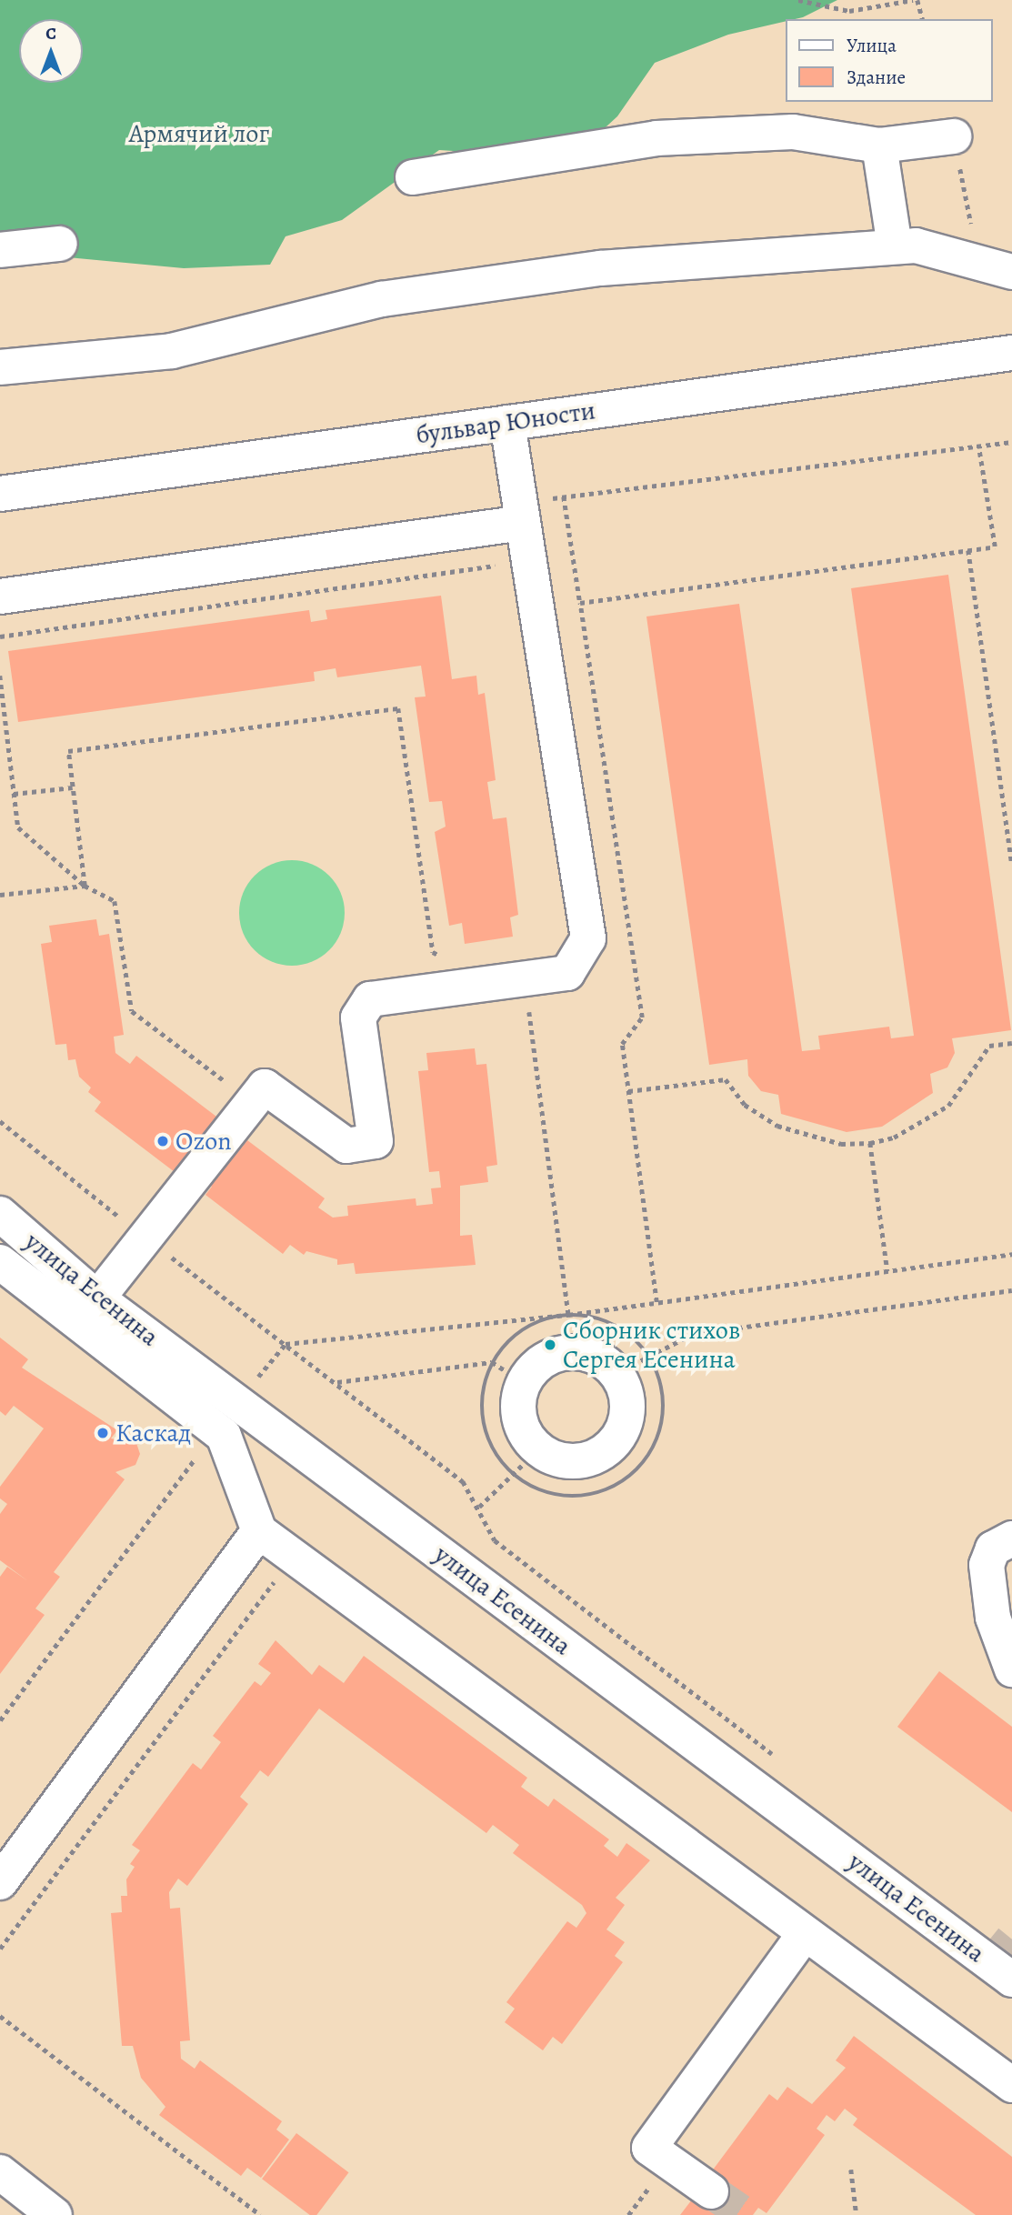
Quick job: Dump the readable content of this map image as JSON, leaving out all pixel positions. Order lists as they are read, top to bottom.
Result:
{
  "streets": {
    "street": ["бульвар Юности", "улица Есенина"]
  },
  "parks": ["Армячий лог"],
  "places": ["Ozon", "Сборник стихов Сергея Есенина", "Каскад"],
  "legend": ["Улица", "Здание"],
  "north": "top"
}
